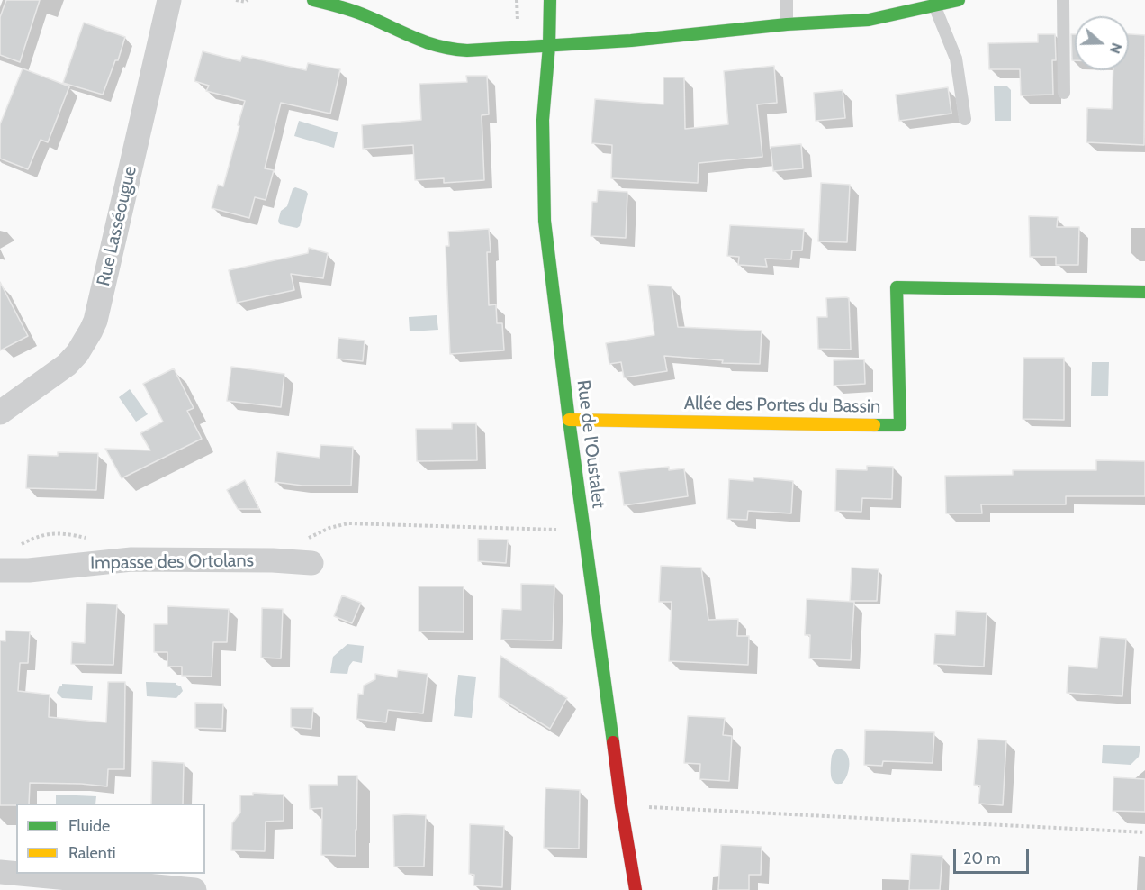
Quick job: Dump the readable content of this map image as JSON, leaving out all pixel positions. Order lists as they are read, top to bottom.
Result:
{
  "streets": {
    "street": [
      "Rue Lasséougue",
      "Allée des Portes du Bassin",
      "Rue de l'Oustalet",
      "Impasse des Ortolans"
    ]
  },
  "crossings": [
    ["Allée des Portes du Bassin", "Rue de l'Oustalet"]
  ],
  "legend": ["Fluide", "Ralenti"],
  "scale_bar": "20 m",
  "north": "right"
}
